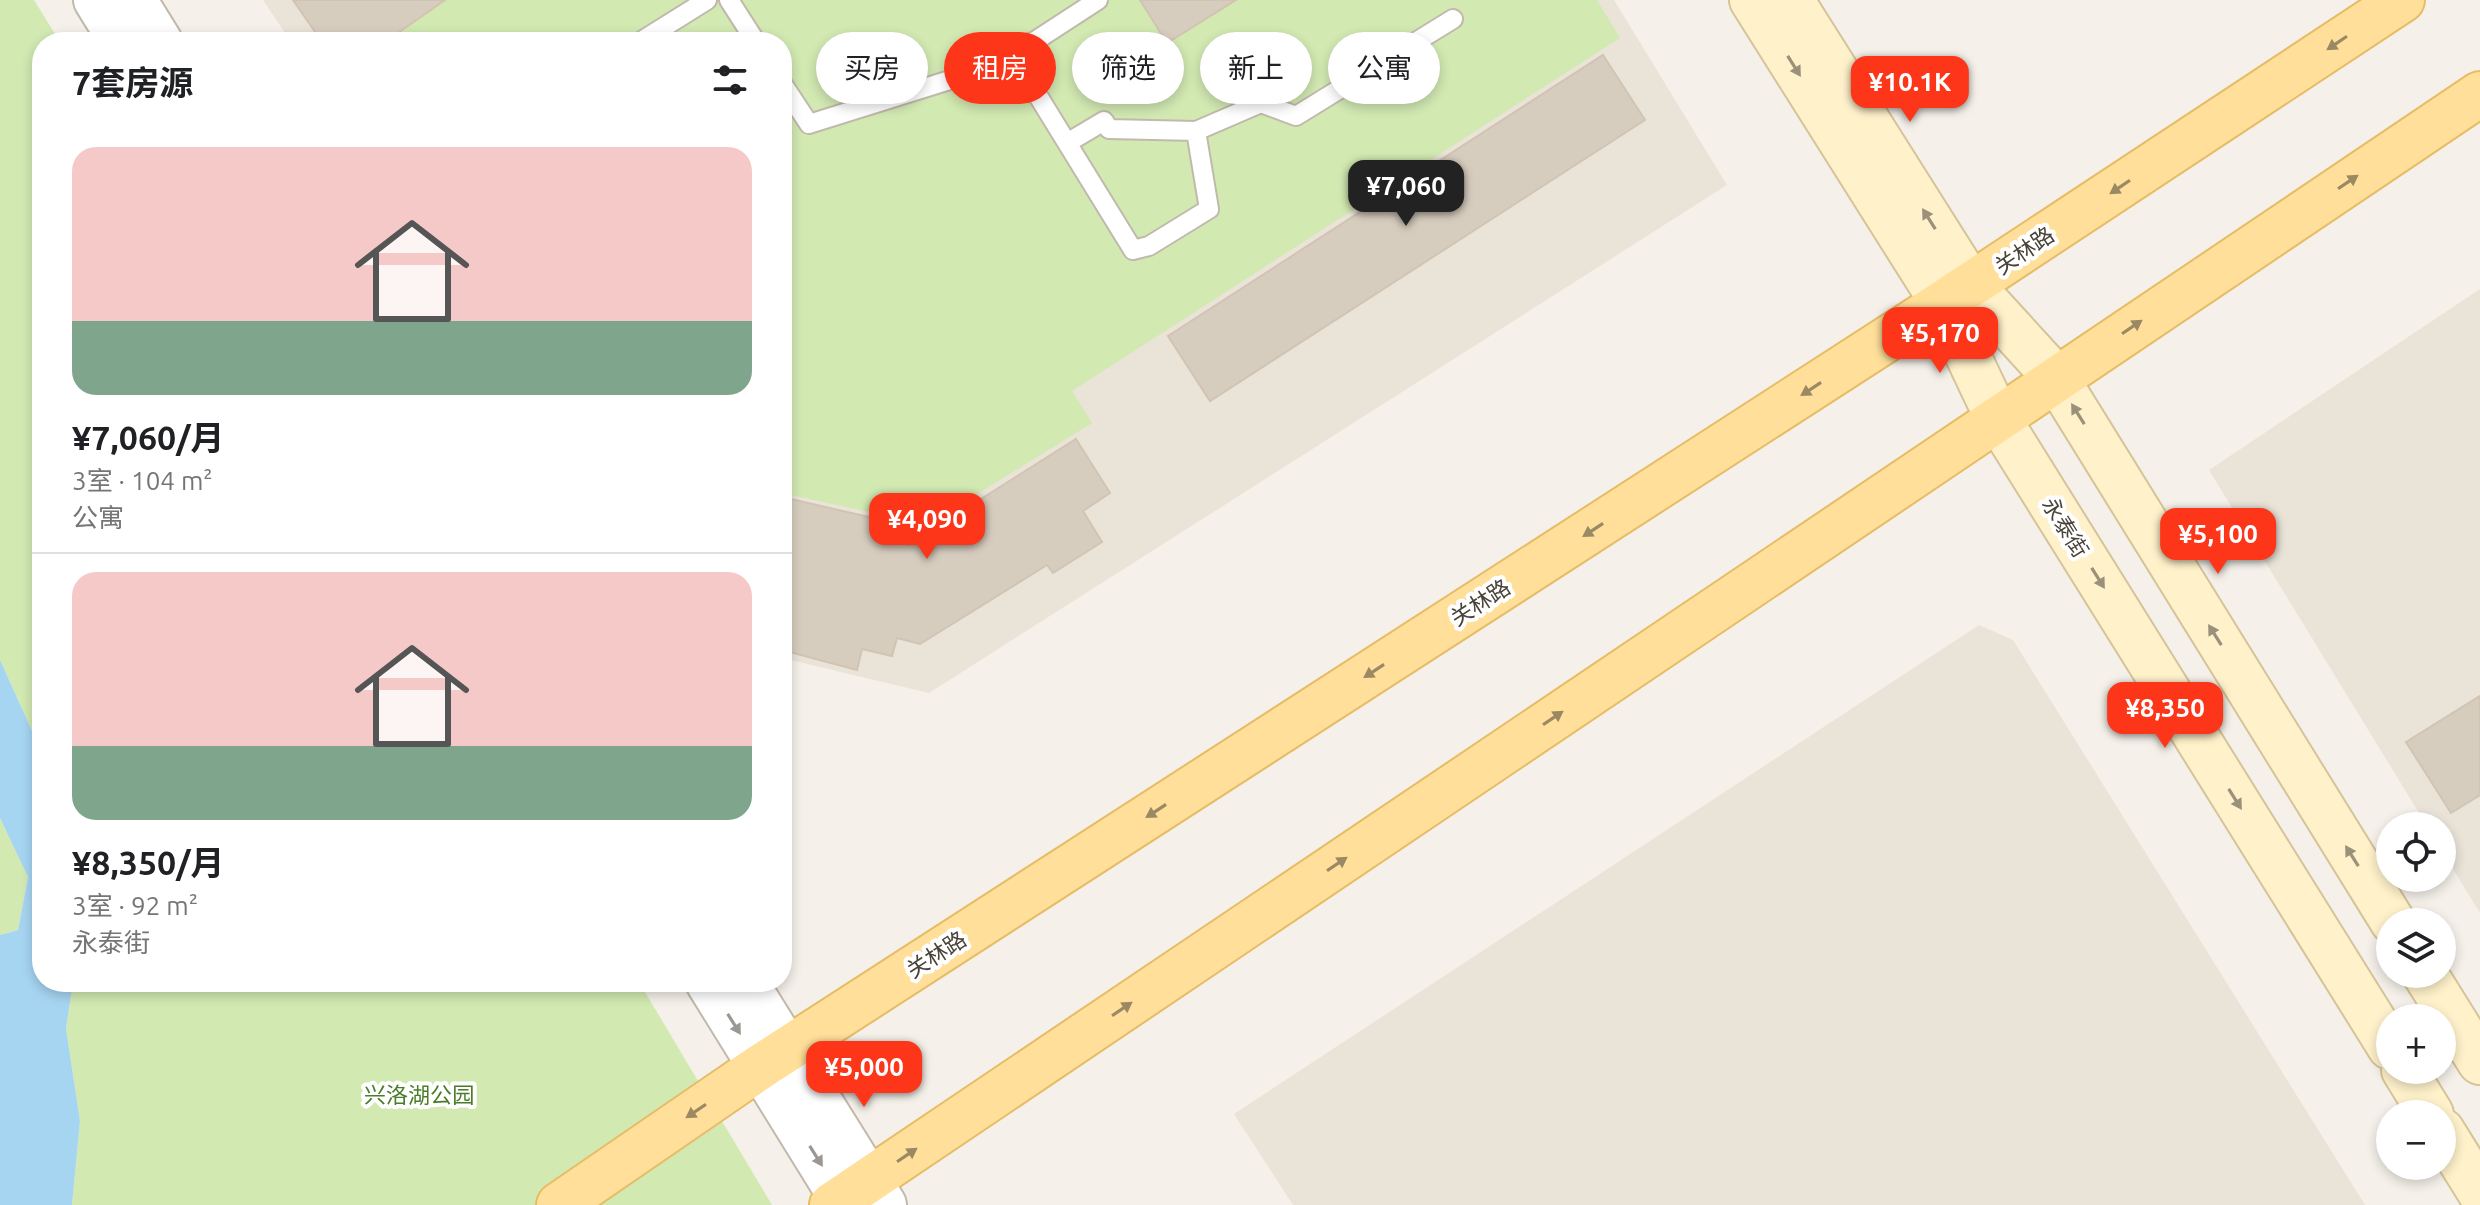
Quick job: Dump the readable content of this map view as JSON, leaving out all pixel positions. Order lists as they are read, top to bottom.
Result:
{
  "streets": {
    "main road": ["关林路", "永泰街"]
  },
  "crossings": [
    ["关林路", "永泰街"]
  ],
  "parks": ["兴洛湖公园"],
  "page": {
    "chip": [
      "买房",
      "租房",
      "筛选",
      "新上",
      "公寓"
    ],
    "heading": "7套房源",
    "price": [
      "¥10.1K",
      "¥7,060",
      "¥5,170",
      "¥4,090",
      "¥5,100",
      "¥8,350",
      "¥5,000"
    ],
    "list": [
      {
        "name": "¥7,060/月",
        "note": "3室 · 104 m² · 公寓"
      },
      {
        "name": "¥8,350/月",
        "note": "3室 · 92 m² · 永泰街"
      }
    ],
    "map_buttons": ["+", "−"]
  }
}
